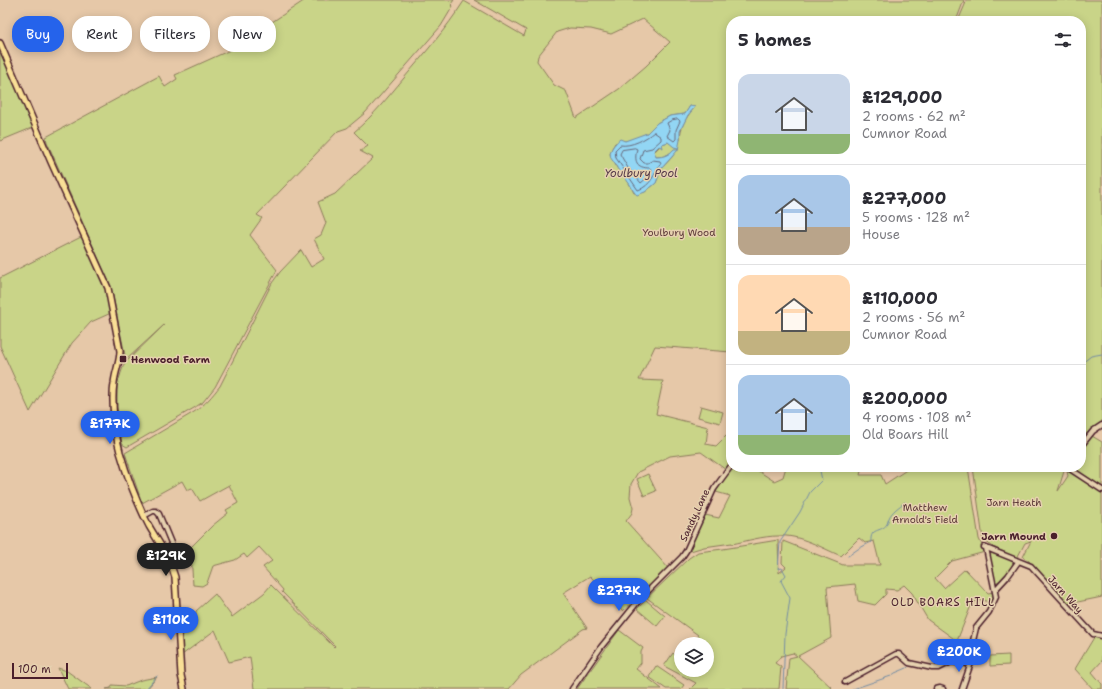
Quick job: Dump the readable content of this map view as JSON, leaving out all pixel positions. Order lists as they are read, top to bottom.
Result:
{
  "streets": {
    "street": ["Sandy Lane", "Jarn Way"]
  },
  "districts": ["OLD BOARS HILL"],
  "water": ["Youlbury Pool"],
  "parks": ["Youlbury Wood", "Jarn Heath", "Matthew Arnold's Field"],
  "places": {
    "transit": ["Henwood Farm"],
    "other": ["Jarn Mound"]
  },
  "scale_bar": "100 m",
  "page": {
    "chip": [
      "Buy",
      "Rent",
      "Filters",
      "New"
    ],
    "heading": "5 homes",
    "list": [
      {
        "name": "£129,000",
        "note": "2 rooms · 62 m² · Cumnor Road"
      },
      {
        "name": "£277,000",
        "note": "5 rooms · 128 m² · House"
      },
      {
        "name": "£110,000",
        "note": "2 rooms · 56 m² · Cumnor Road"
      },
      {
        "name": "£200,000",
        "note": "4 rooms · 108 m² · Old Boars Hill"
      }
    ],
    "price": [
      "£177K",
      "£129K",
      "£277K",
      "£110K",
      "£200K"
    ],
    "scale": "100 m"
  }
}
